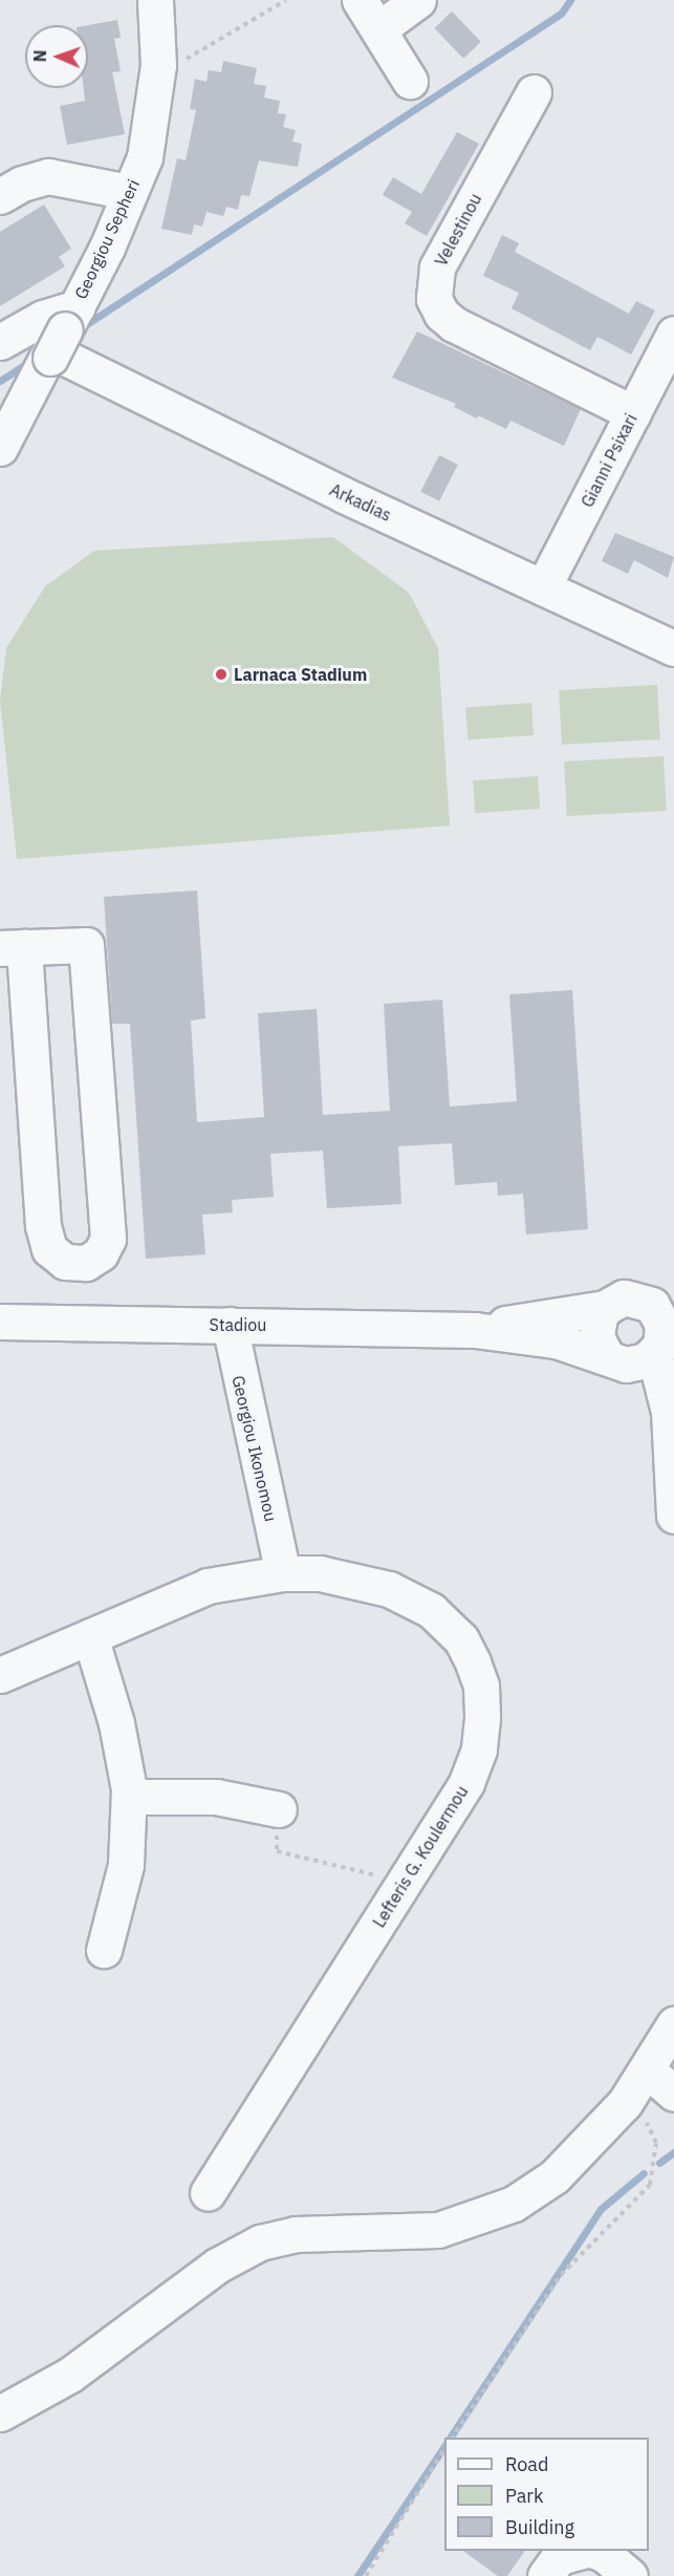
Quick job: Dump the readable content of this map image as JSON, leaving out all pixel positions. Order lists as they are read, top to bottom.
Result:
{
  "streets": {
    "street": [
      "Velestinou",
      "Georgiou Sepheri",
      "Gianni Psixari",
      "Arkadias",
      "Stadiou",
      "Georgiou Ikonomou",
      "Lefteris G. Koulermou"
    ]
  },
  "crossings": [
    ["Velestinou", "Gianni Psixari"],
    ["Georgiou Sepheri", "Arkadias"],
    ["Gianni Psixari", "Arkadias"],
    ["Stadiou", "Georgiou Ikonomou"],
    ["Georgiou Ikonomou", "Lefteris G. Koulermou"]
  ],
  "places": ["Larnaca Stadium"],
  "legend": ["Road", "Park", "Building"],
  "north": "left"
}
